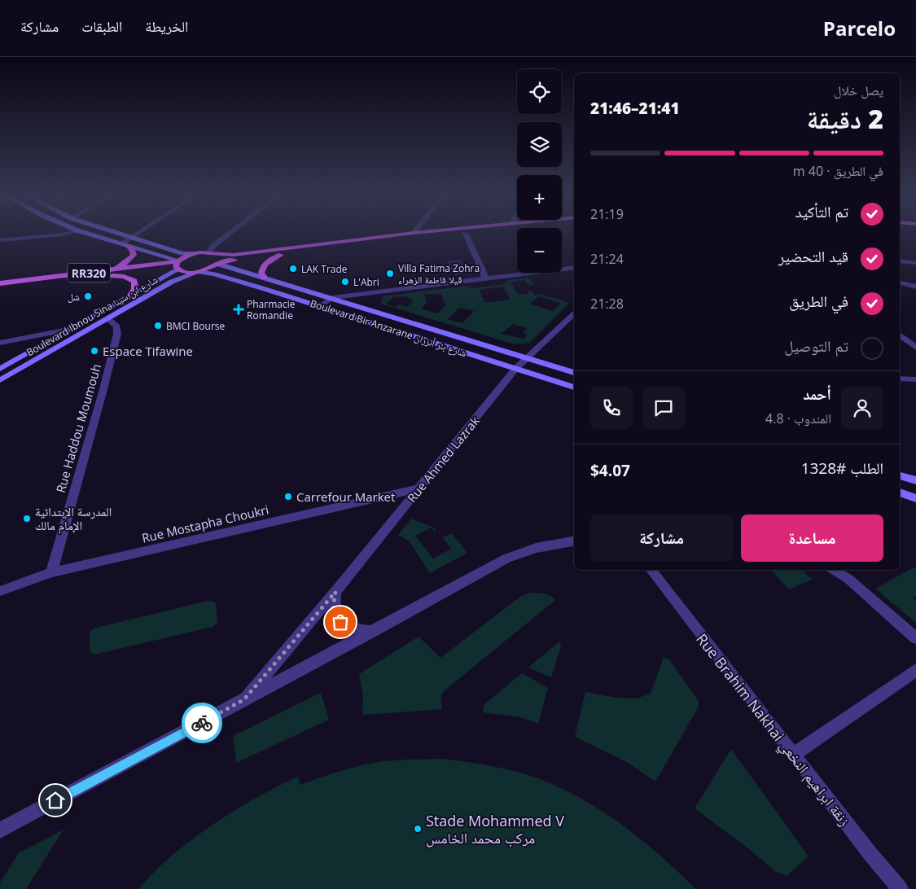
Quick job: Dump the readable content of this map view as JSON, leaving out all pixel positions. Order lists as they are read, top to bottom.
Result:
{
  "streets": {
    "main road": ["RR320", "Boulevard Ibnou Sina شارع ابن سينا", "Boulevard Bir Anzarane شارع بئر أنزران"],
    "street": [
      "Rue Haddou Moumouh",
      "Rue Ahmed Lazrak",
      "Rue Mostapha Choukri",
      "Rue Brahim Nakhai زنقة ابراهيم النخعي"
    ]
  },
  "crossings": [
    ["RR320", "Boulevard Ibnou Sina شارع ابن سينا"],
    ["RR320", "Boulevard Bir Anzarane شارع بئر أنزران"],
    ["Boulevard Ibnou Sina شارع ابن سينا", "Boulevard Bir Anzarane شارع بئر أنزران"],
    ["Boulevard Ibnou Sina شارع ابن سينا", "Rue Haddou Moumouh"],
    ["Boulevard Bir Anzarane شارع بئر أنزران", "Rue Ahmed Lazrak"],
    ["Rue Haddou Moumouh", "Rue Mostapha Choukri"],
    ["Rue Ahmed Lazrak", "Rue Mostapha Choukri"]
  ],
  "places": {
    "other": [
      "LAK Trade",
      "Villa Fatima Zohra ڤيلا فاطمة الزهراء",
      "L'Abri",
      "شل",
      "BMCI Bourse",
      "Espace Tifawine",
      "Carrefour Market",
      "المدرسة الإبتدائية الإمام مالك",
      "Stade Mohammed V مركب محمد الخامس"
    ],
    "health": ["Pharmacie Romandie"]
  },
  "page": {
    "header": "Parcelo",
    "nav": ["الخريطة", "الطبقات", "مشاركة"],
    "map_buttons": ["+", "−"],
    "heading": ["2 دقيقة", "يصل خلال", "21:41–21:46"],
    "panel": [
      "أحمد",
      "المندوب · 4.8",
      "الطلب #1328",
      "$4.07"
    ],
    "bar": "في الطريق · 40 m",
    "list": [
      ["تم التأكيد", "21:19"],
      ["قيد التحضير", "21:24"],
      ["في الطريق", "21:28"],
      "تم التوصيل"
    ],
    "buttons": ["مساعدة", "مشاركة"]
  }
}
